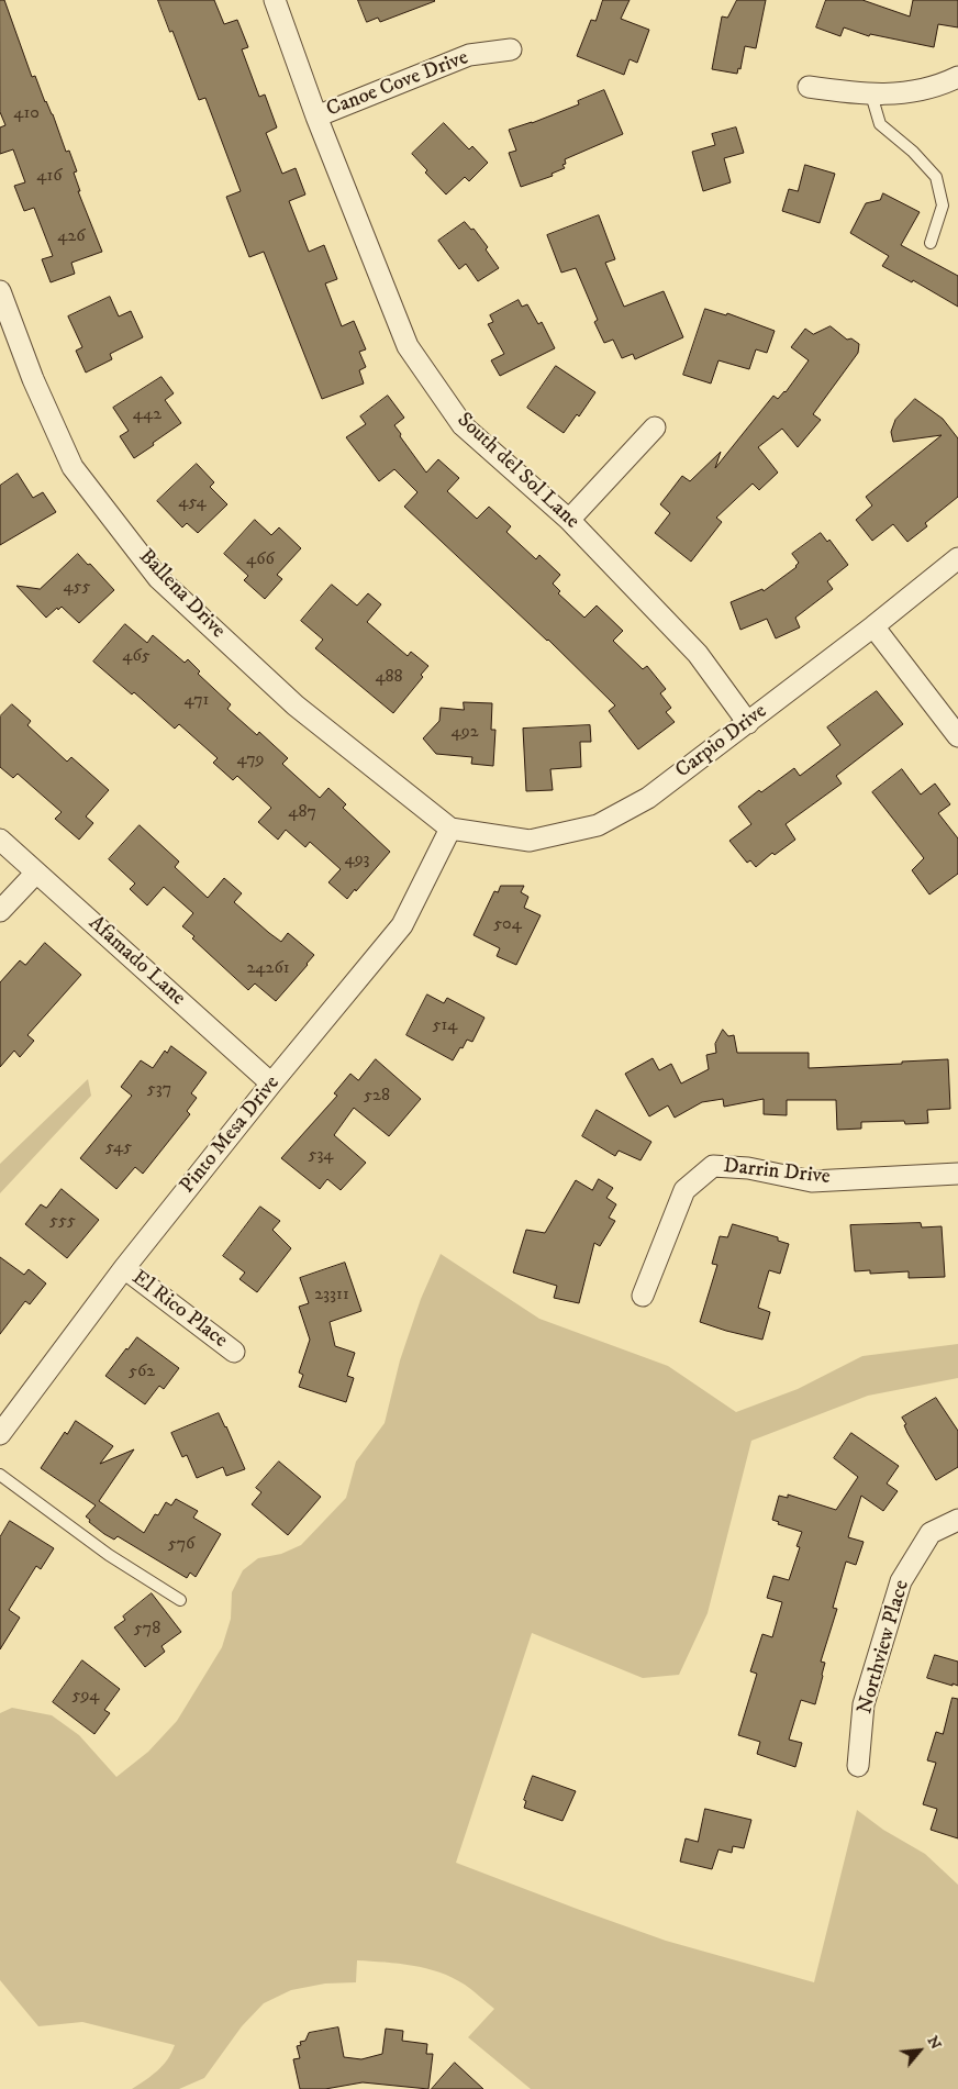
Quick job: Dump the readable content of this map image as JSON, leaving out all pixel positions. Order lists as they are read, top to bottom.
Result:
{
  "streets": {
    "street": [
      "Canoe Cove Drive",
      "South del Sol Lane",
      "Ballena Drive",
      "Carpio Drive",
      "Afamado Lane",
      "Pinto Mesa Drive",
      "Darrin Drive",
      "El Rico Place",
      "Northview Place"
    ]
  },
  "crossings": [
    ["Canoe Cove Drive", "South del Sol Lane"],
    ["South del Sol Lane", "Carpio Drive"],
    ["Ballena Drive", "Carpio Drive"],
    ["Ballena Drive", "Pinto Mesa Drive"],
    ["Carpio Drive", "Pinto Mesa Drive"],
    ["Afamado Lane", "Pinto Mesa Drive"],
    ["Pinto Mesa Drive", "El Rico Place"]
  ],
  "house_numbers": [
    "410",
    "416",
    "426",
    "442",
    "454",
    "466",
    "455",
    "465",
    "488",
    "471",
    "492",
    "479",
    "487",
    "493",
    "504",
    "24261",
    "514",
    "537",
    "528",
    "545",
    "534",
    "555",
    "23311",
    "562",
    "576",
    "578",
    "594"
  ],
  "north": "top right"
}
